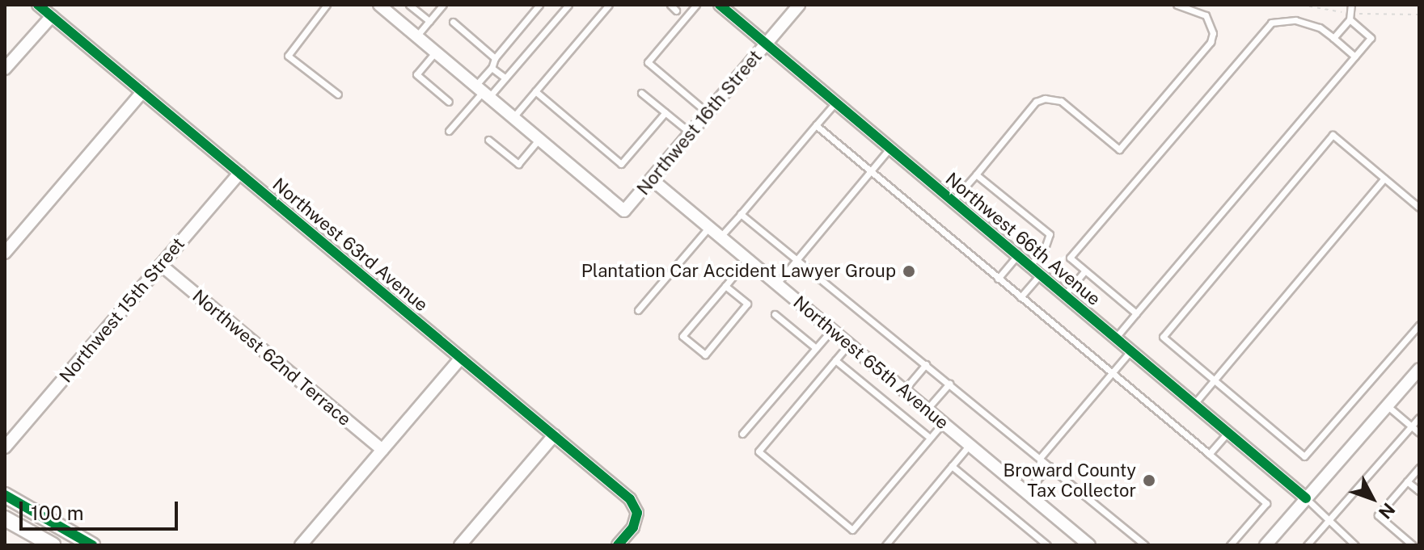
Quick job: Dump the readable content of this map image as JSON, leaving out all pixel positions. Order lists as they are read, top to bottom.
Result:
{
  "streets": {
    "street": [
      "Northwest 16th Street",
      "Northwest 66th Avenue",
      "Northwest 63rd Avenue",
      "Northwest 15th Street",
      "Northwest 62nd Terrace",
      "Northwest 65th Avenue"
    ]
  },
  "crossings": [
    ["Northwest 16th Street", "Northwest 66th Avenue"],
    ["Northwest 16th Street", "Northwest 65th Avenue"],
    ["Northwest 63rd Avenue", "Northwest 15th Street"],
    ["Northwest 15th Street", "Northwest 62nd Terrace"]
  ],
  "places": ["Plantation Car Accident Lawyer Group", "Broward County Tax Collector"],
  "scale_bar": "100 m",
  "north": "bottom right"
}
